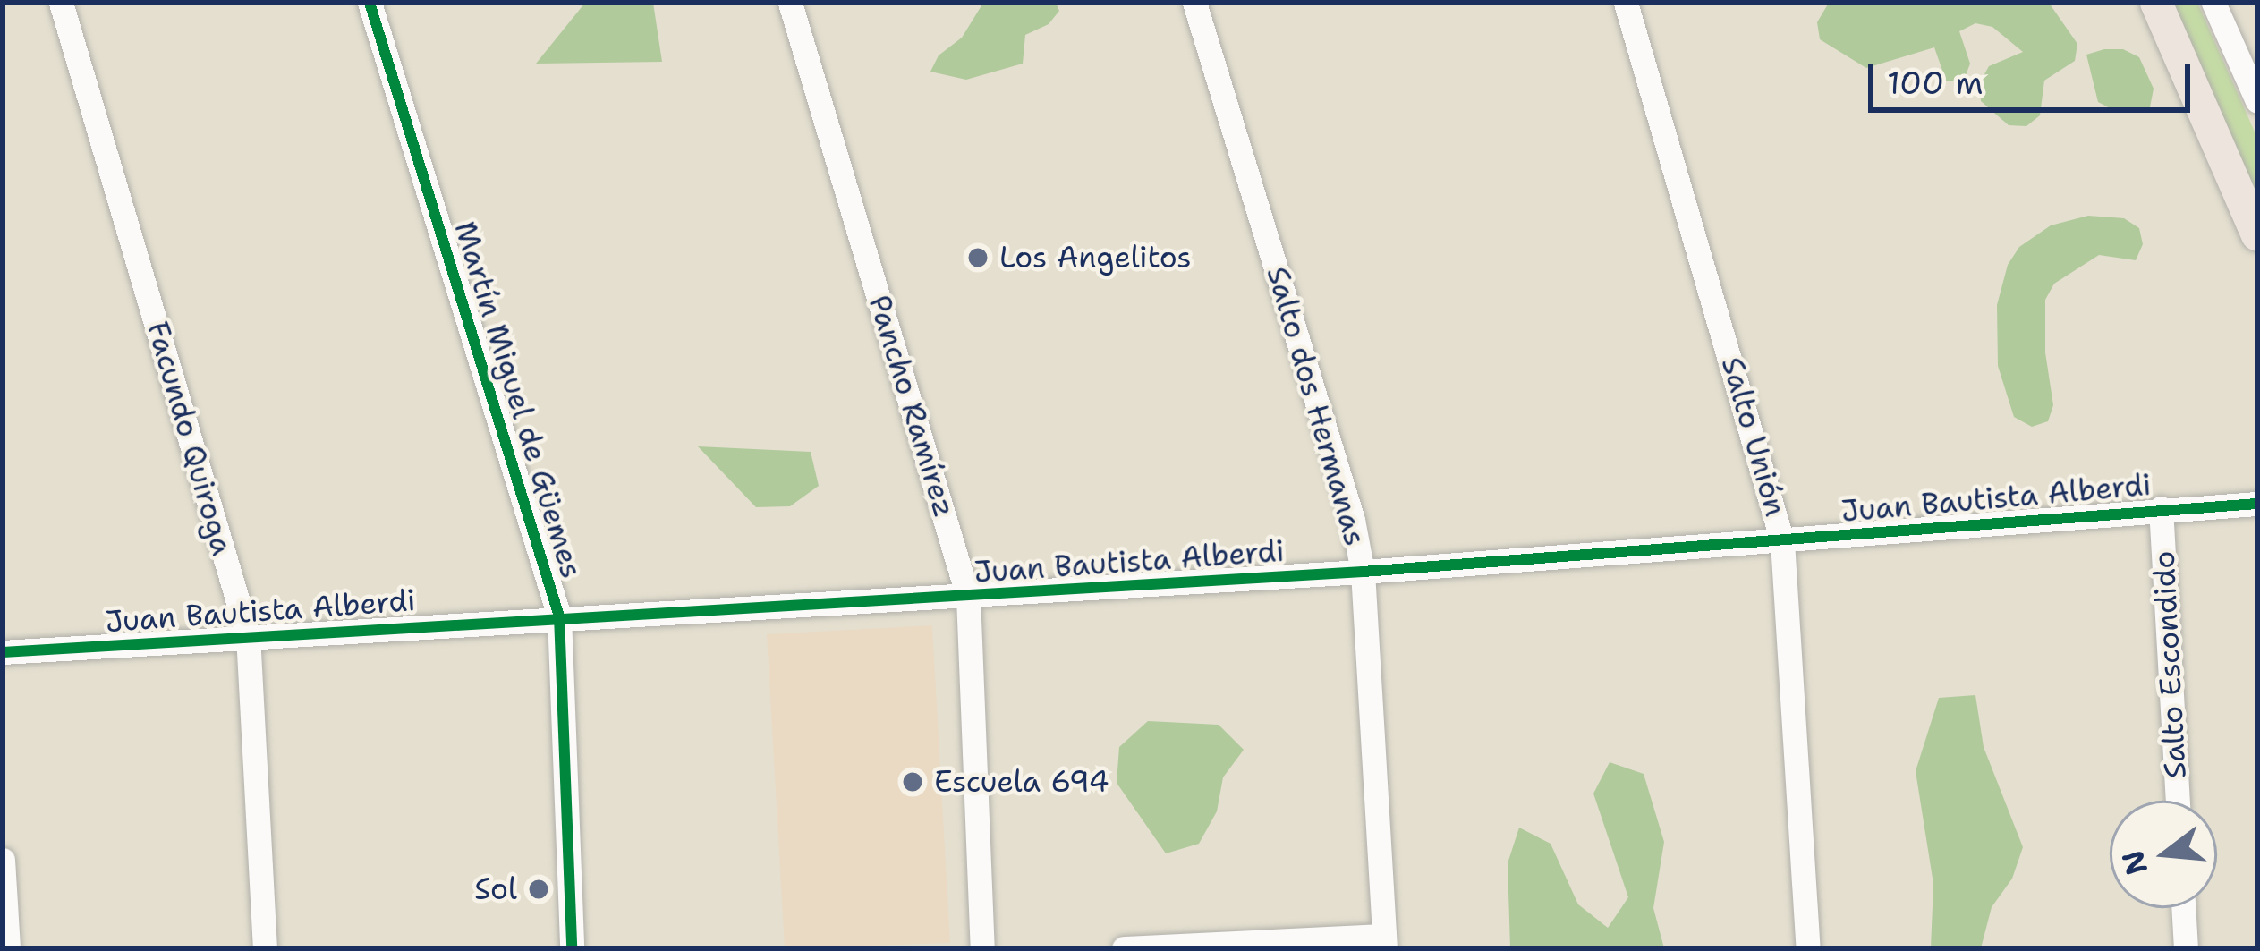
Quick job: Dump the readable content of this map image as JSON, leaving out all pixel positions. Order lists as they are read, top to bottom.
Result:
{
  "streets": {
    "street": [
      "Martín Miguel de Güemes",
      "Pancho Ramírez",
      "Salto dos Hermanas",
      "Salto Unión",
      "Facundo Quiroga",
      "Juan Bautista Alberdi",
      "Salto Escondido"
    ]
  },
  "crossings": [
    ["Martín Miguel de Güemes", "Juan Bautista Alberdi"],
    ["Pancho Ramírez", "Juan Bautista Alberdi"],
    ["Salto dos Hermanas", "Juan Bautista Alberdi"],
    ["Salto Unión", "Juan Bautista Alberdi"],
    ["Facundo Quiroga", "Juan Bautista Alberdi"],
    ["Juan Bautista Alberdi", "Salto Escondido"]
  ],
  "places": ["Los Angelitos", "Escuela 694", "Sol"],
  "scale_bar": "100 m",
  "north": "left"
}
